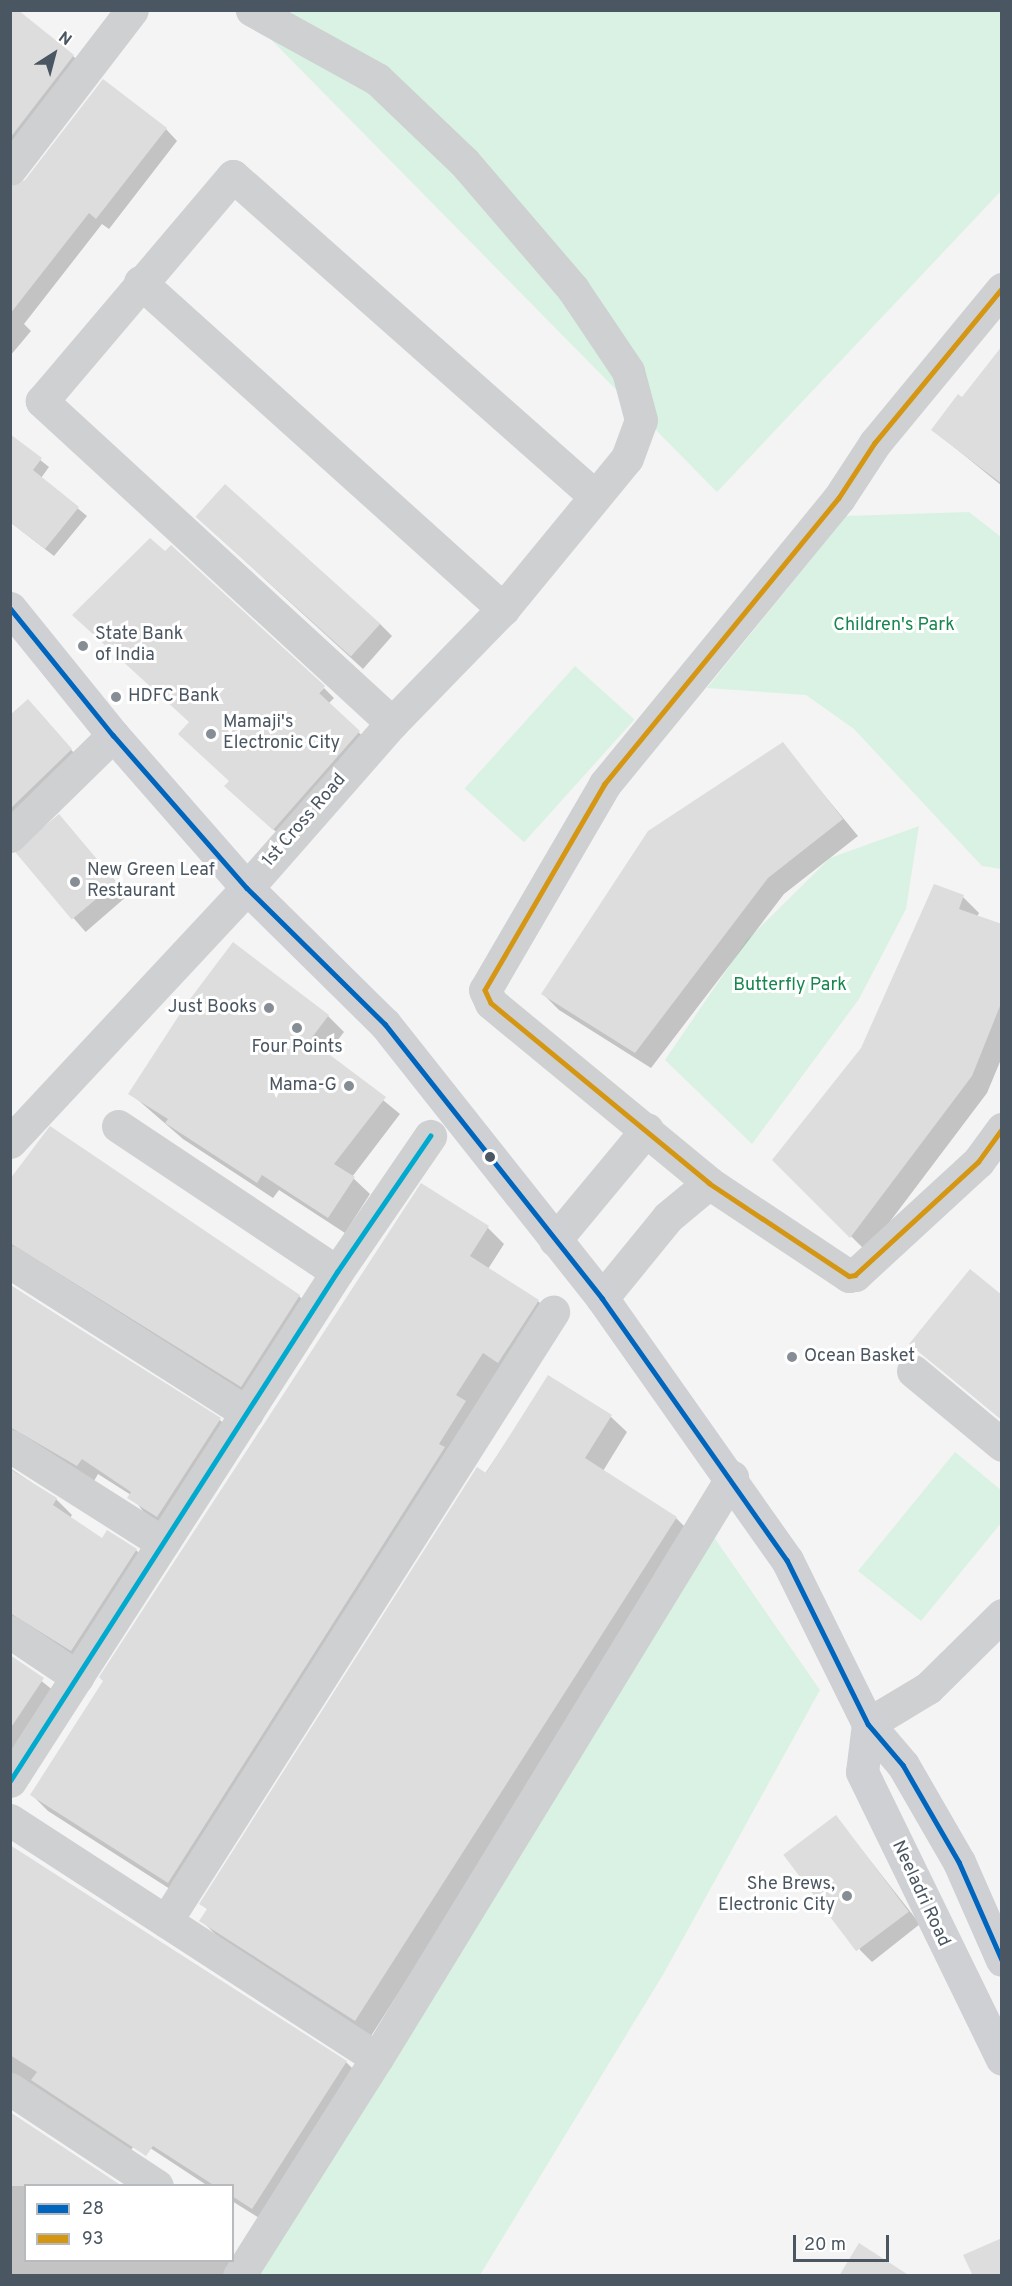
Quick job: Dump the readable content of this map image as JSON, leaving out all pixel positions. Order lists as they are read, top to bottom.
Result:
{
  "streets": {
    "main road": ["Neeladri Road"],
    "street": ["1st Cross Road"]
  },
  "parks": ["Children's Park", "Butterfly Park"],
  "places": [
    "State Bank of India",
    "HDFC Bank",
    "Mamaji's Electronic City",
    "New Green Leaf Restaurant",
    "Just Books",
    "Four Points",
    "Mama-G",
    "Ocean Basket",
    "She Brews, Electronic City"
  ],
  "lines": ["transit line 93", "transit line 28"],
  "legend": ["28", "93"],
  "scale_bar": "20 m",
  "north": "top right"
}
